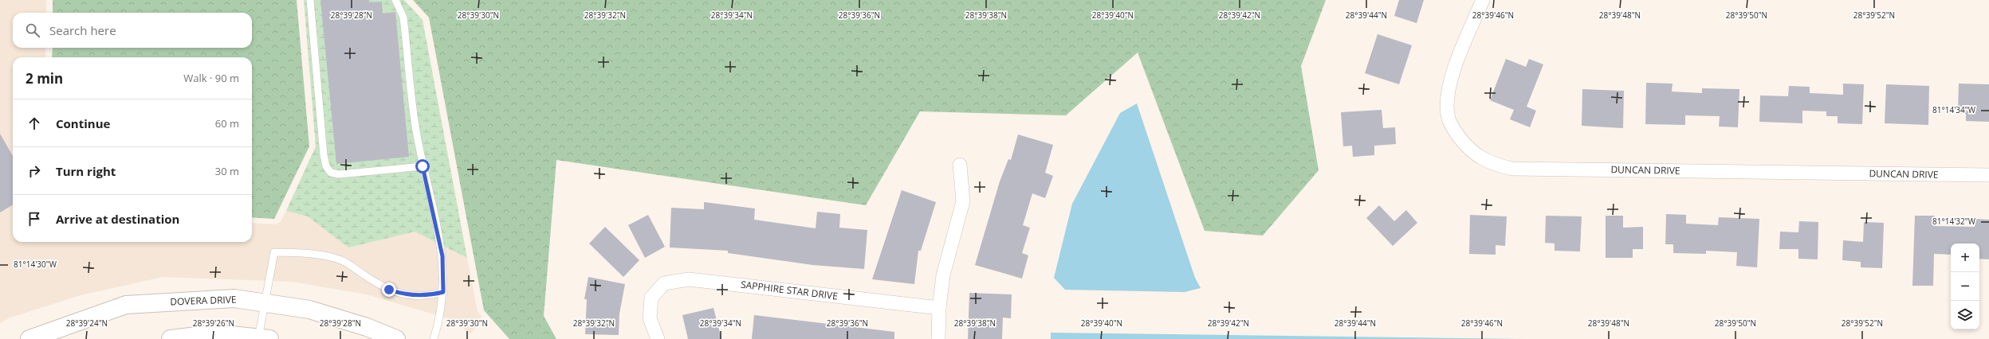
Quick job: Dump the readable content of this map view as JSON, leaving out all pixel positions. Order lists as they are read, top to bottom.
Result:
{
  "streets": {
    "street": ["DUNCAN DRIVE", "SAPPHIRE STAR DRIVE", "DOVERA DRIVE"]
  },
  "page": {
    "search": "Search here",
    "heading": ["2 min", "Walk · 90 m"],
    "list": [
      ["Continue", "60 m"],
      ["Turn right", "30 m"],
      "Arrive at destination"
    ],
    "map_buttons": ["+", "−"]
  },
  "coordinates": [
    "28°39'28\"N",
    "28°39'30\"N",
    "28°39'32\"N",
    "28°39'34\"N",
    "28°39'36\"N",
    "28°39'38\"N",
    "28°39'40\"N",
    "28°39'42\"N",
    "28°39'44\"N",
    "28°39'46\"N",
    "28°39'48\"N",
    "28°39'50\"N",
    "28°39'52\"N",
    "81°14'34\"W",
    "81°14'32\"W",
    "81°14'30\"W",
    "28°39'24\"N",
    "28°39'26\"N"
  ]
}
